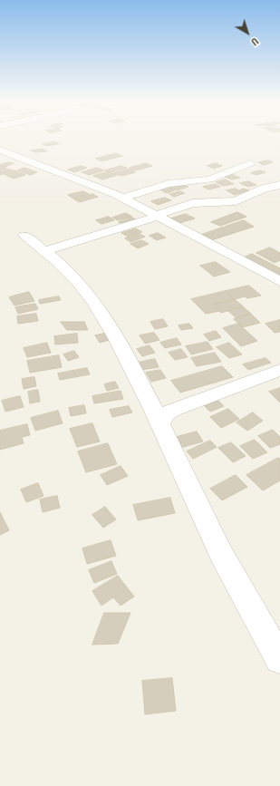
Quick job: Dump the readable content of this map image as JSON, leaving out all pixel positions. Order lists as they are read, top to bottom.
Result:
{
  "north": "bottom right"
}
